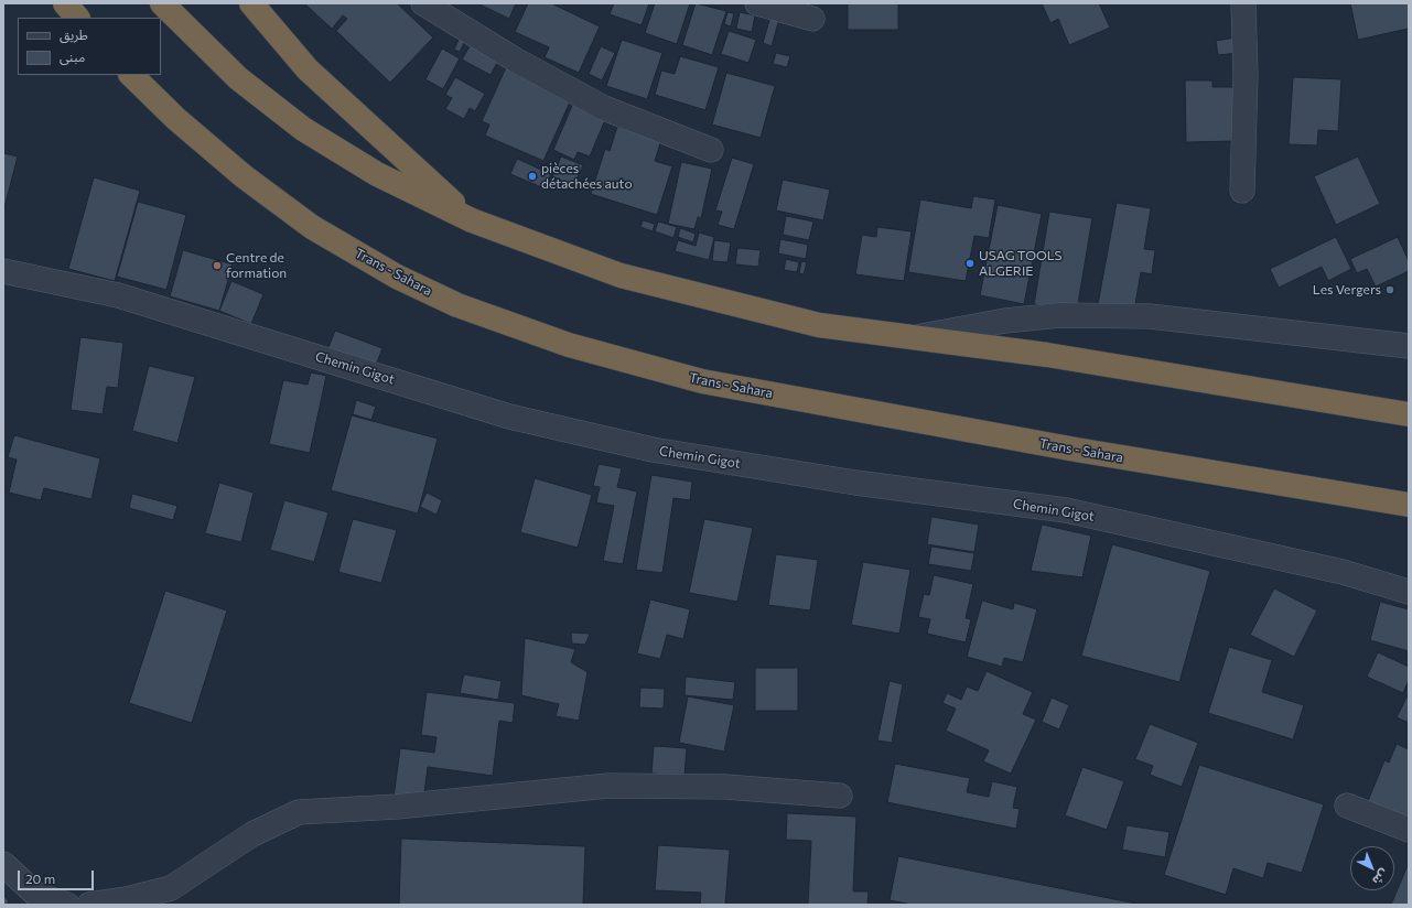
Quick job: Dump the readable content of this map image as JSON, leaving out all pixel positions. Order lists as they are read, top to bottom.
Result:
{
  "streets": {
    "highway": ["Trans - Sahara"],
    "street": ["Chemin Gigot"]
  },
  "places": [
    "pièces détachées auto",
    "USAG TOOLS ALGERIE",
    "Centre de formation",
    "Les Vergers"
  ],
  "legend": ["طريق", "مبنى"],
  "scale_bar": "20 m",
  "north": "bottom right"
}
